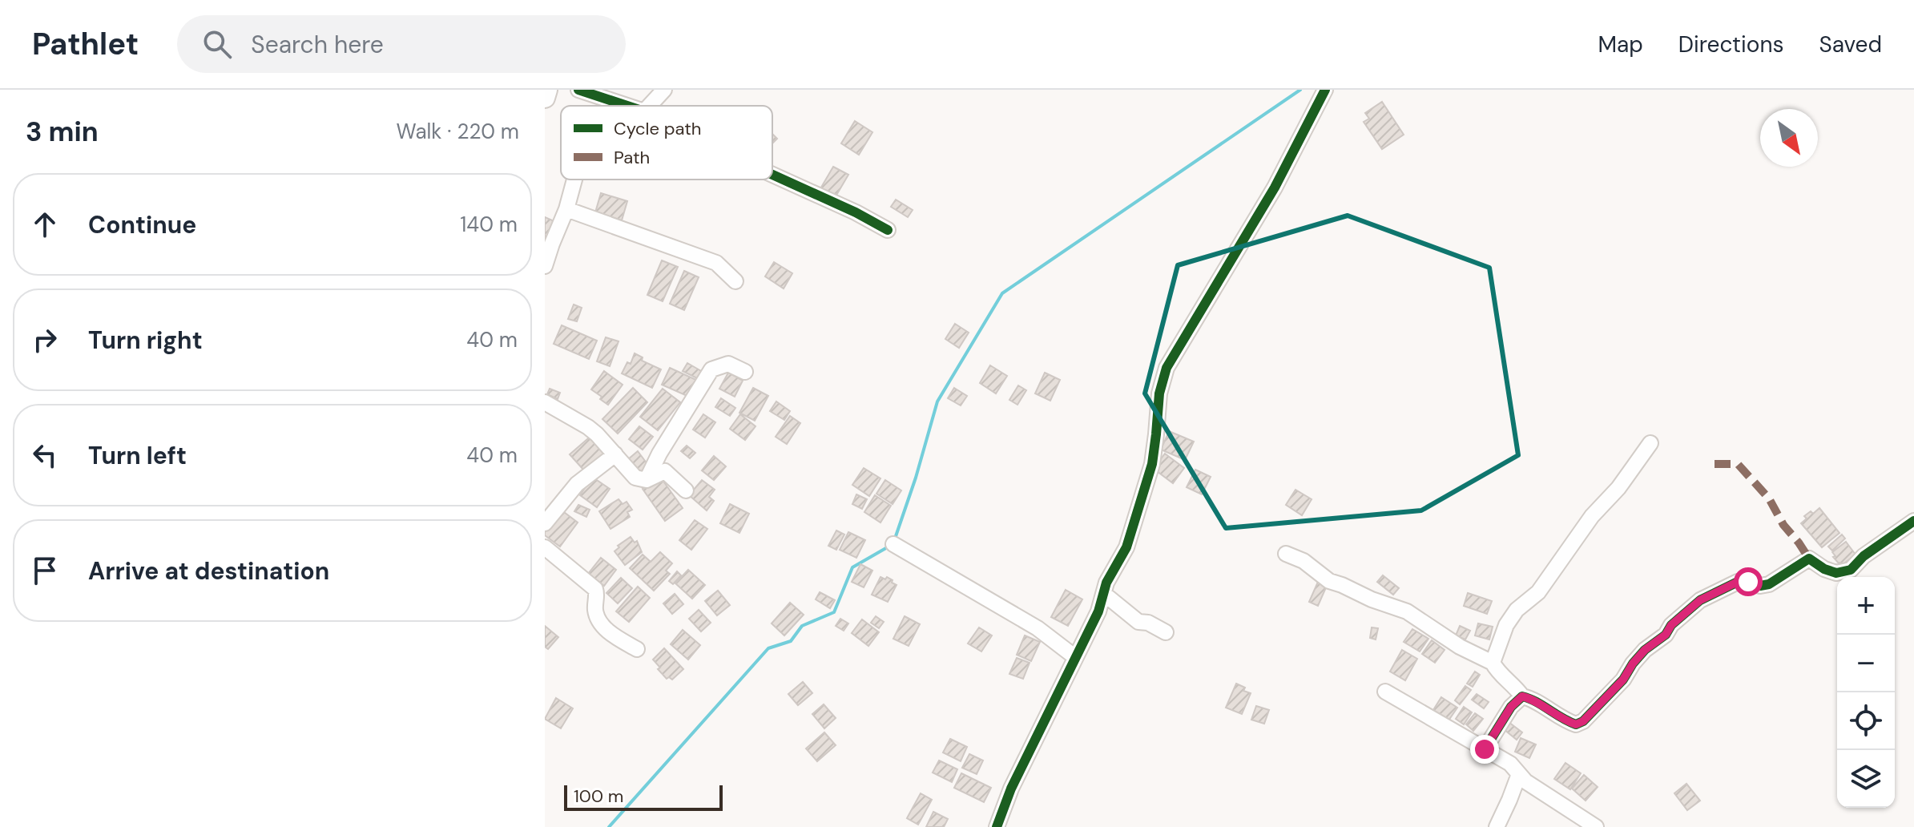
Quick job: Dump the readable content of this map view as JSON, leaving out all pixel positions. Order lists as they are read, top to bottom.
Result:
{
  "legend": ["Cycle path", "Path"],
  "scale_bar": "100 m",
  "north": "bottom right",
  "page": {
    "header": "Pathlet",
    "search": "Search here",
    "nav": ["Map", "Directions", "Saved"],
    "heading": ["3 min", "Walk · 220 m"],
    "list": [
      ["Continue", "140 m"],
      ["Turn right", "40 m"],
      ["Turn left", "40 m"],
      "Arrive at destination"
    ],
    "map_buttons": ["+", "−"],
    "scale": "100 m"
  }
}
